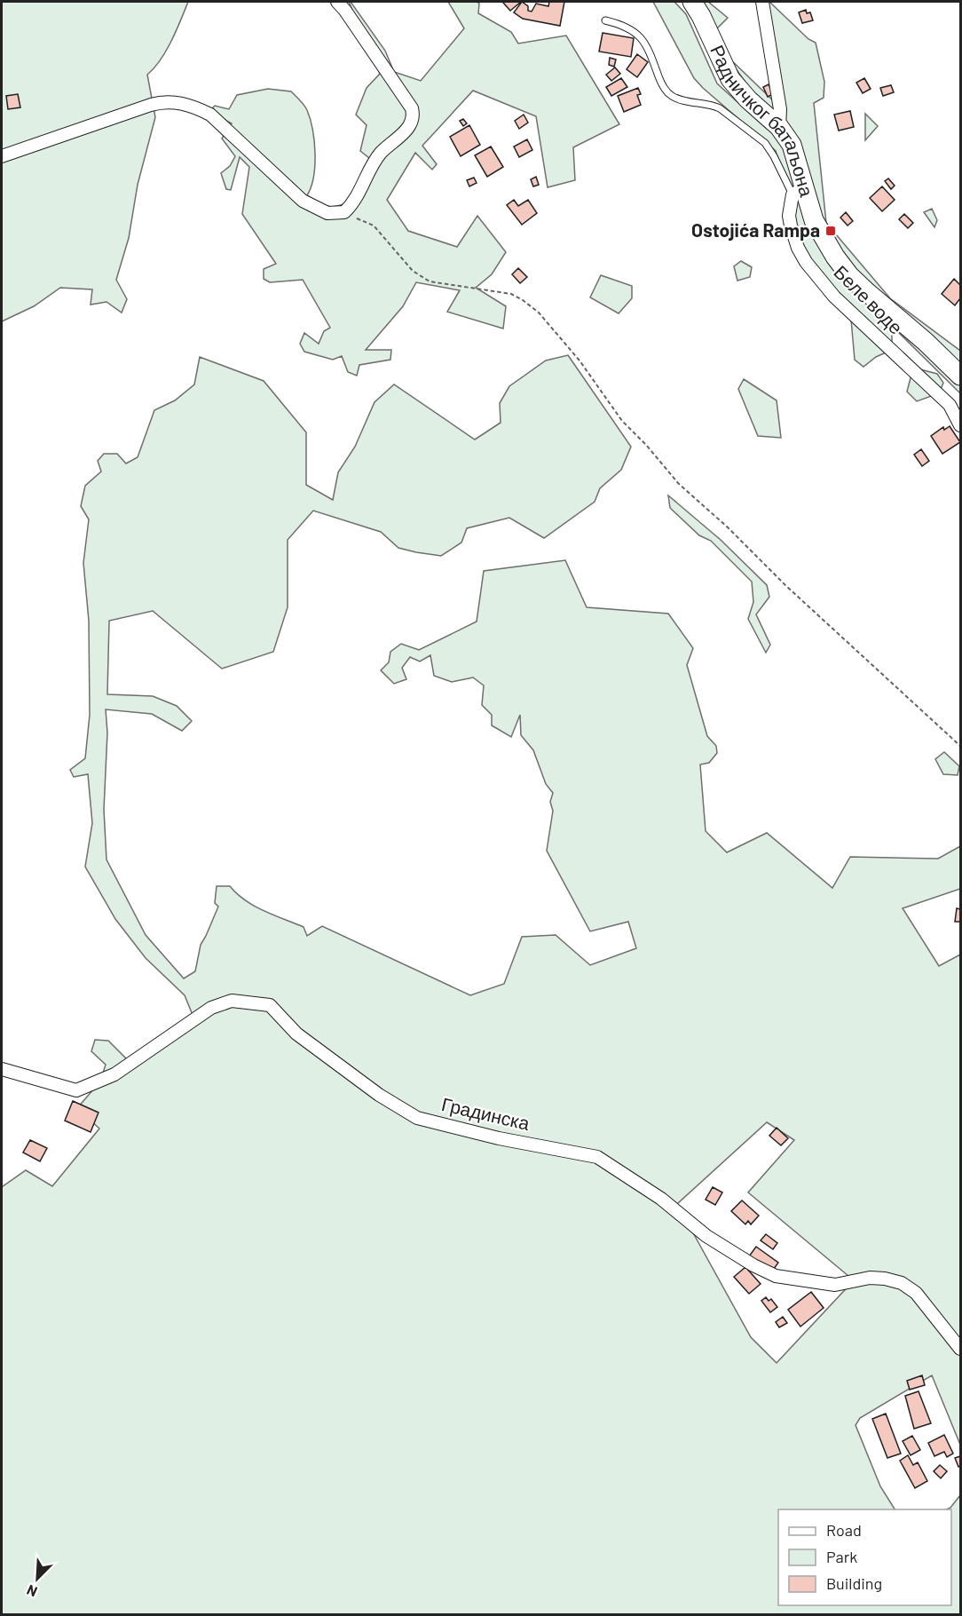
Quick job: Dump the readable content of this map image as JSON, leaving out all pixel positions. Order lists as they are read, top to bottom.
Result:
{
  "streets": {
    "main road": ["Радничког батаљона"],
    "street": ["Беле воде", "Градинска"]
  },
  "crossings": [
    ["Радничког батаљона", "Беле воде"]
  ],
  "places": {
    "transit": ["Ostojića Rampa"]
  },
  "legend": ["Road", "Park", "Building"],
  "north": "bottom left"
}
